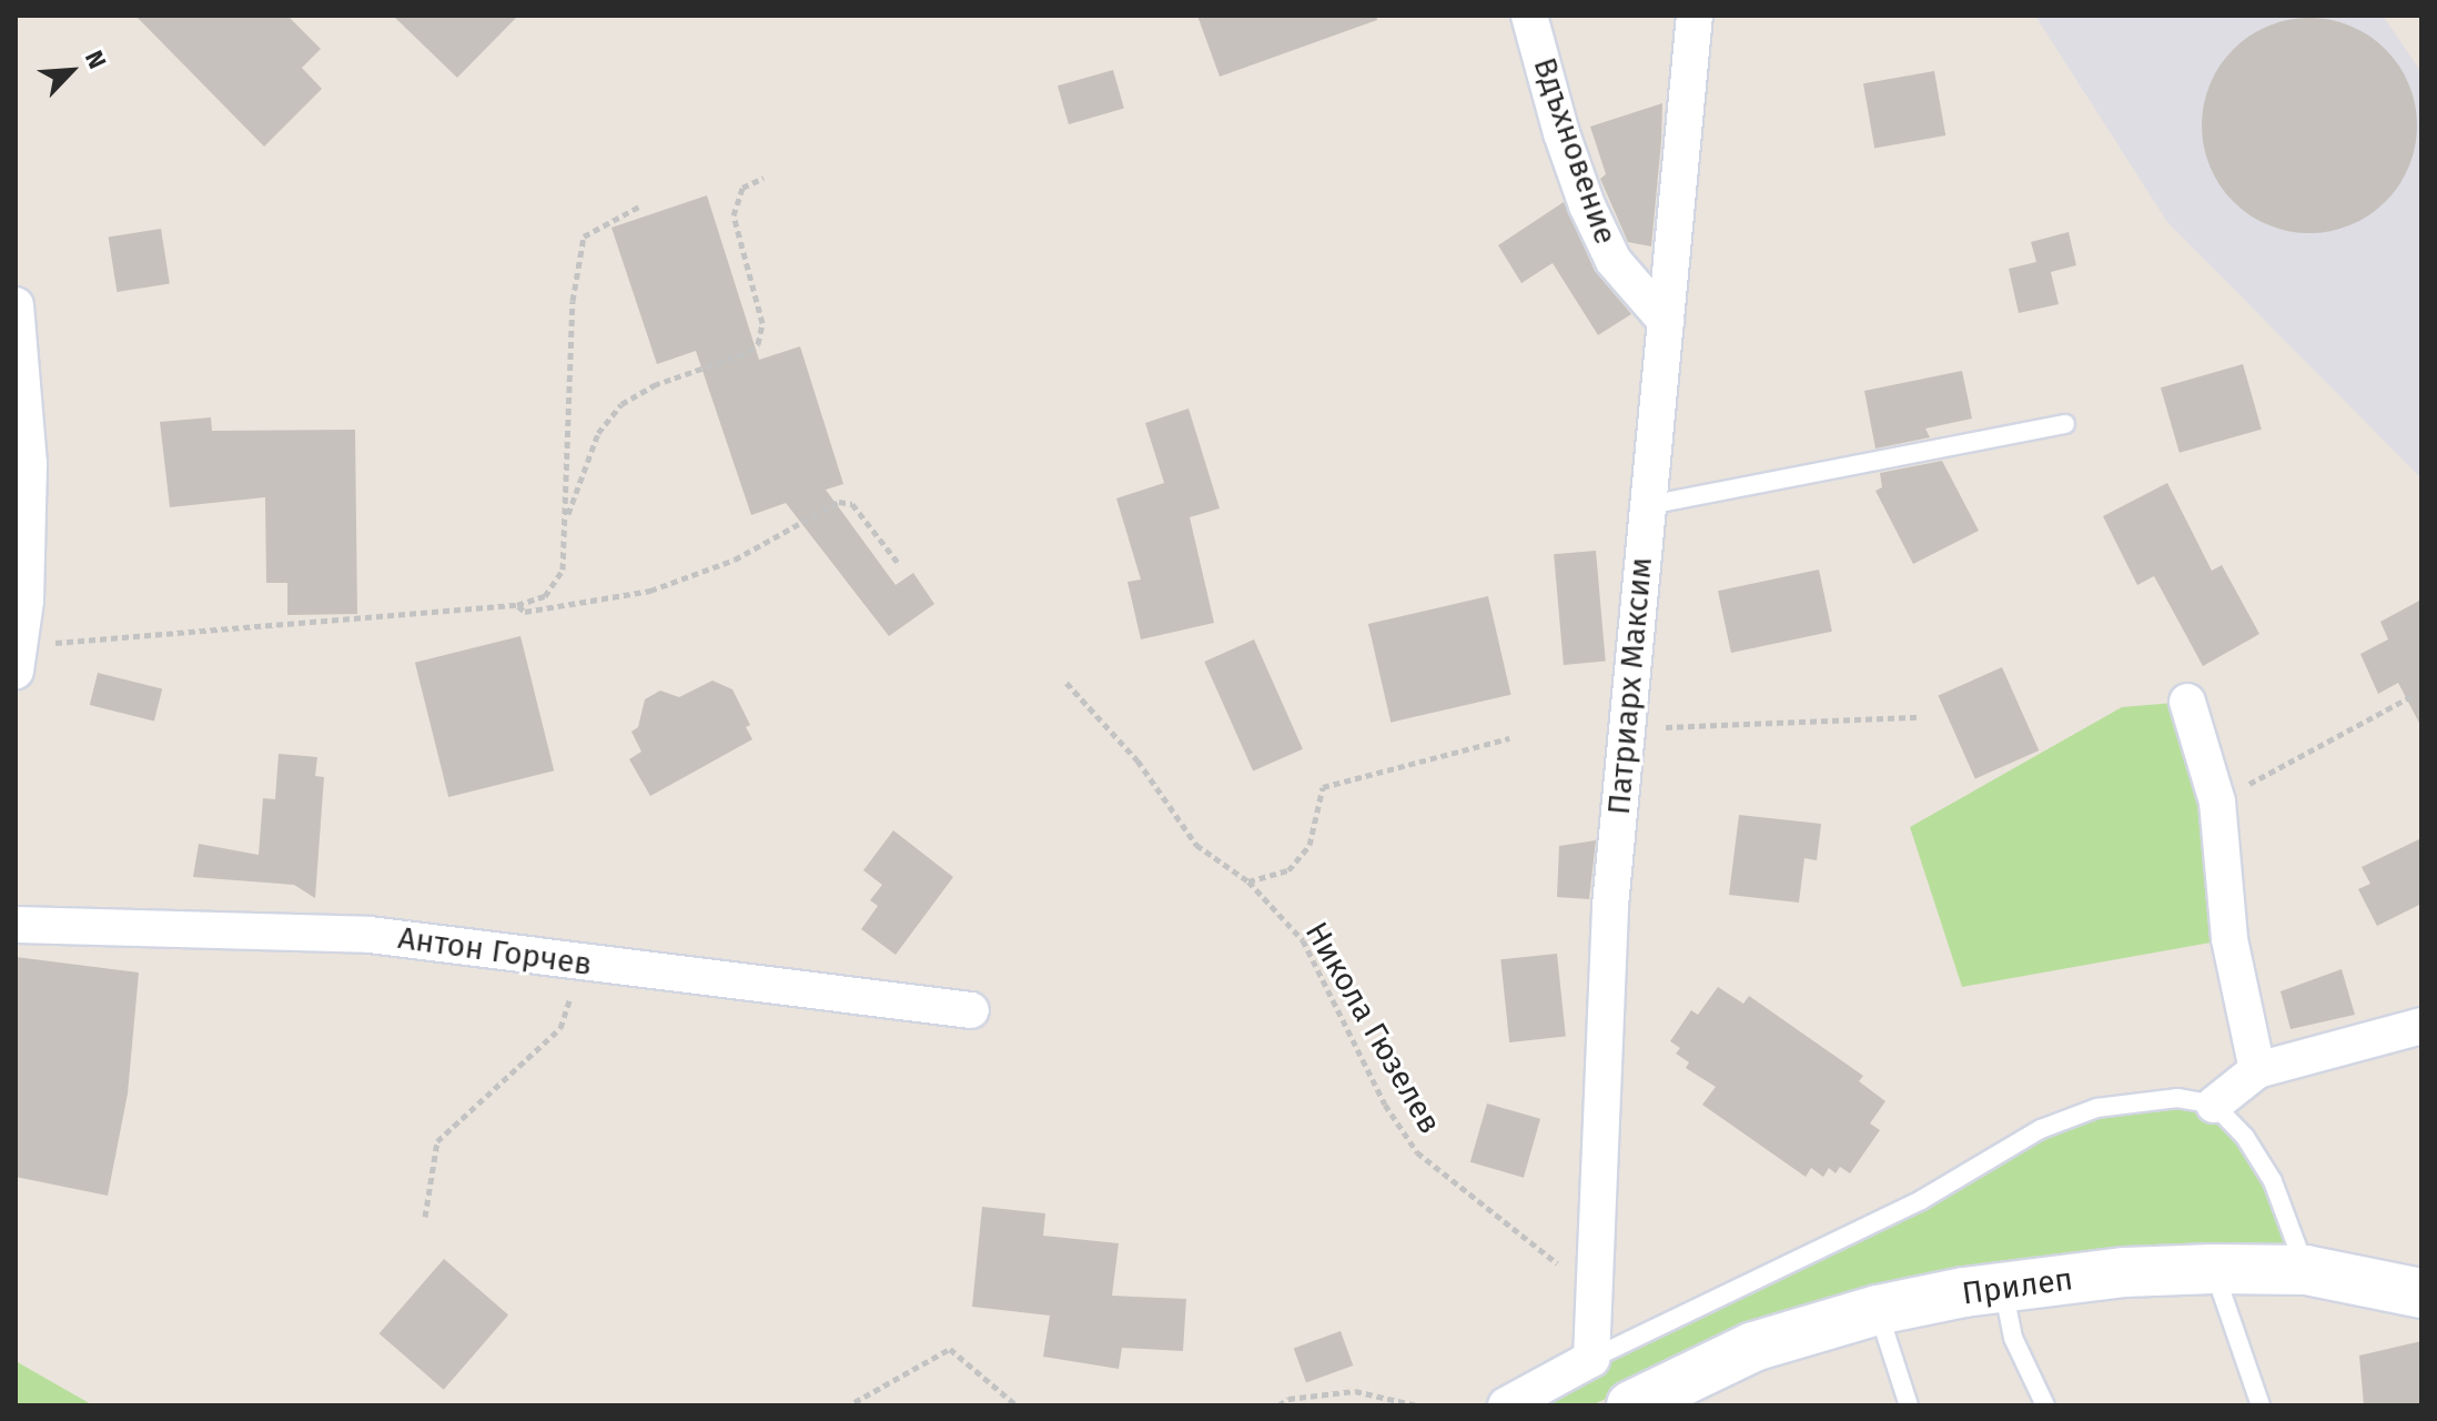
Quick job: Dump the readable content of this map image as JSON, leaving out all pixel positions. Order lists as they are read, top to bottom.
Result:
{
  "streets": {
    "street": [
      "Вдъхновение",
      "Патриарх Максим",
      "Антон Горчев",
      "Прилеп"
    ],
    "path": ["Никола Гюзелев"]
  },
  "crossings": [
    ["Вдъхновение", "Патриарх Максим"],
    ["Патриарх Максим", "Никола Гюзелев"]
  ],
  "north": "top right"
}
